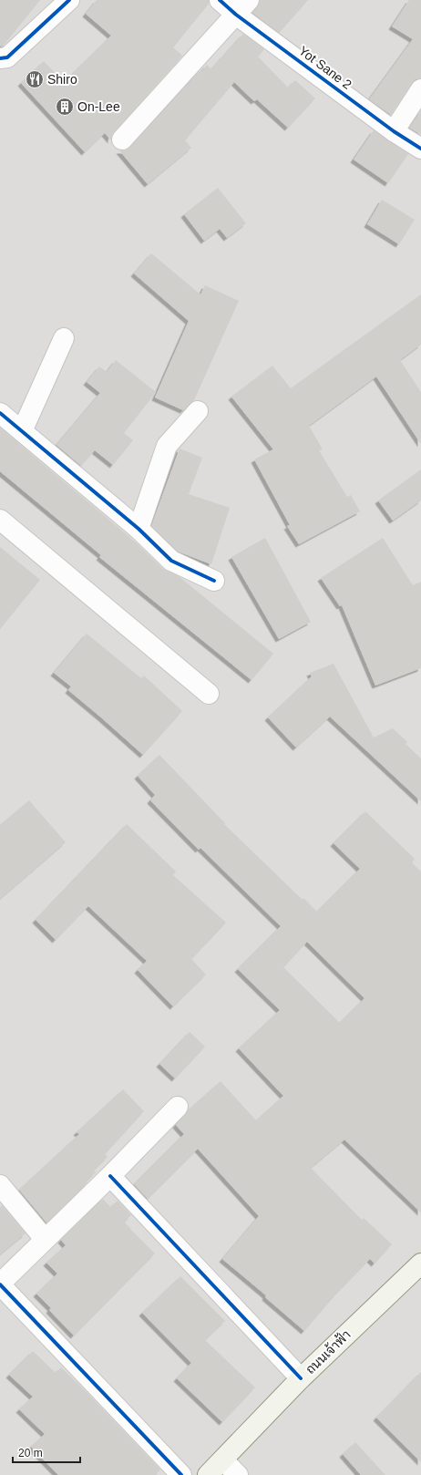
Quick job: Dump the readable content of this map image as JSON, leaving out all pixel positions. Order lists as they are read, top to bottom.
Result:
{
  "streets": {
    "main road": ["ถนนเจ้าฟ้า"],
    "street": ["Yot Sane 2"]
  },
  "places": {
    "restaurant": ["Shiro"],
    "building": ["On-Lee"]
  },
  "scale_bar": "20 m"
}
